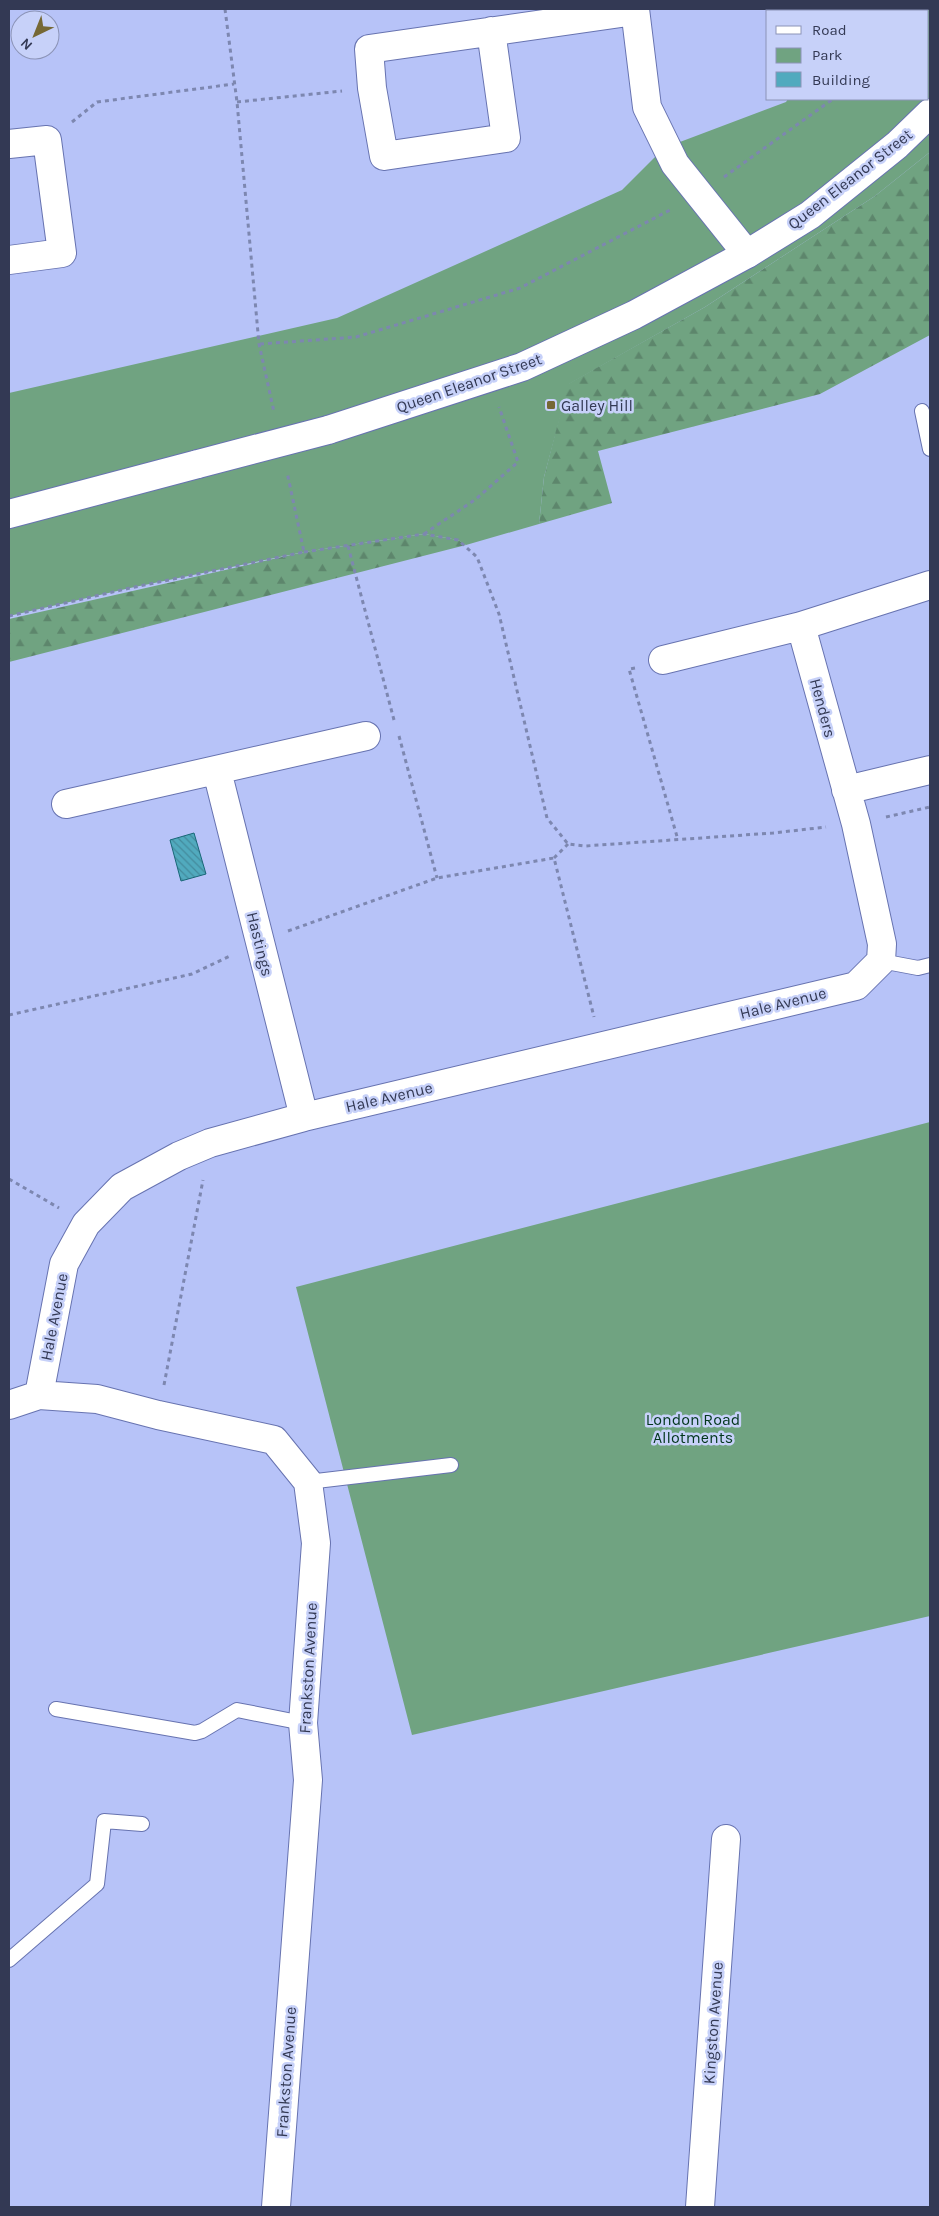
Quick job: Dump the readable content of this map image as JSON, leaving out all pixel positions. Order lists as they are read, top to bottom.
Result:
{
  "streets": {
    "street": [
      "Queen Eleanor Street",
      "Henders",
      "Hastings",
      "Hale Avenue",
      "Frankston Avenue",
      "Kingston Avenue"
    ]
  },
  "crossings": [
    ["Hastings", "Hale Avenue"]
  ],
  "parks": ["London Road Allotments"],
  "places": {
    "transit": ["Galley Hill"]
  },
  "legend": ["Road", "Park", "Building"],
  "north": "bottom left"
}
